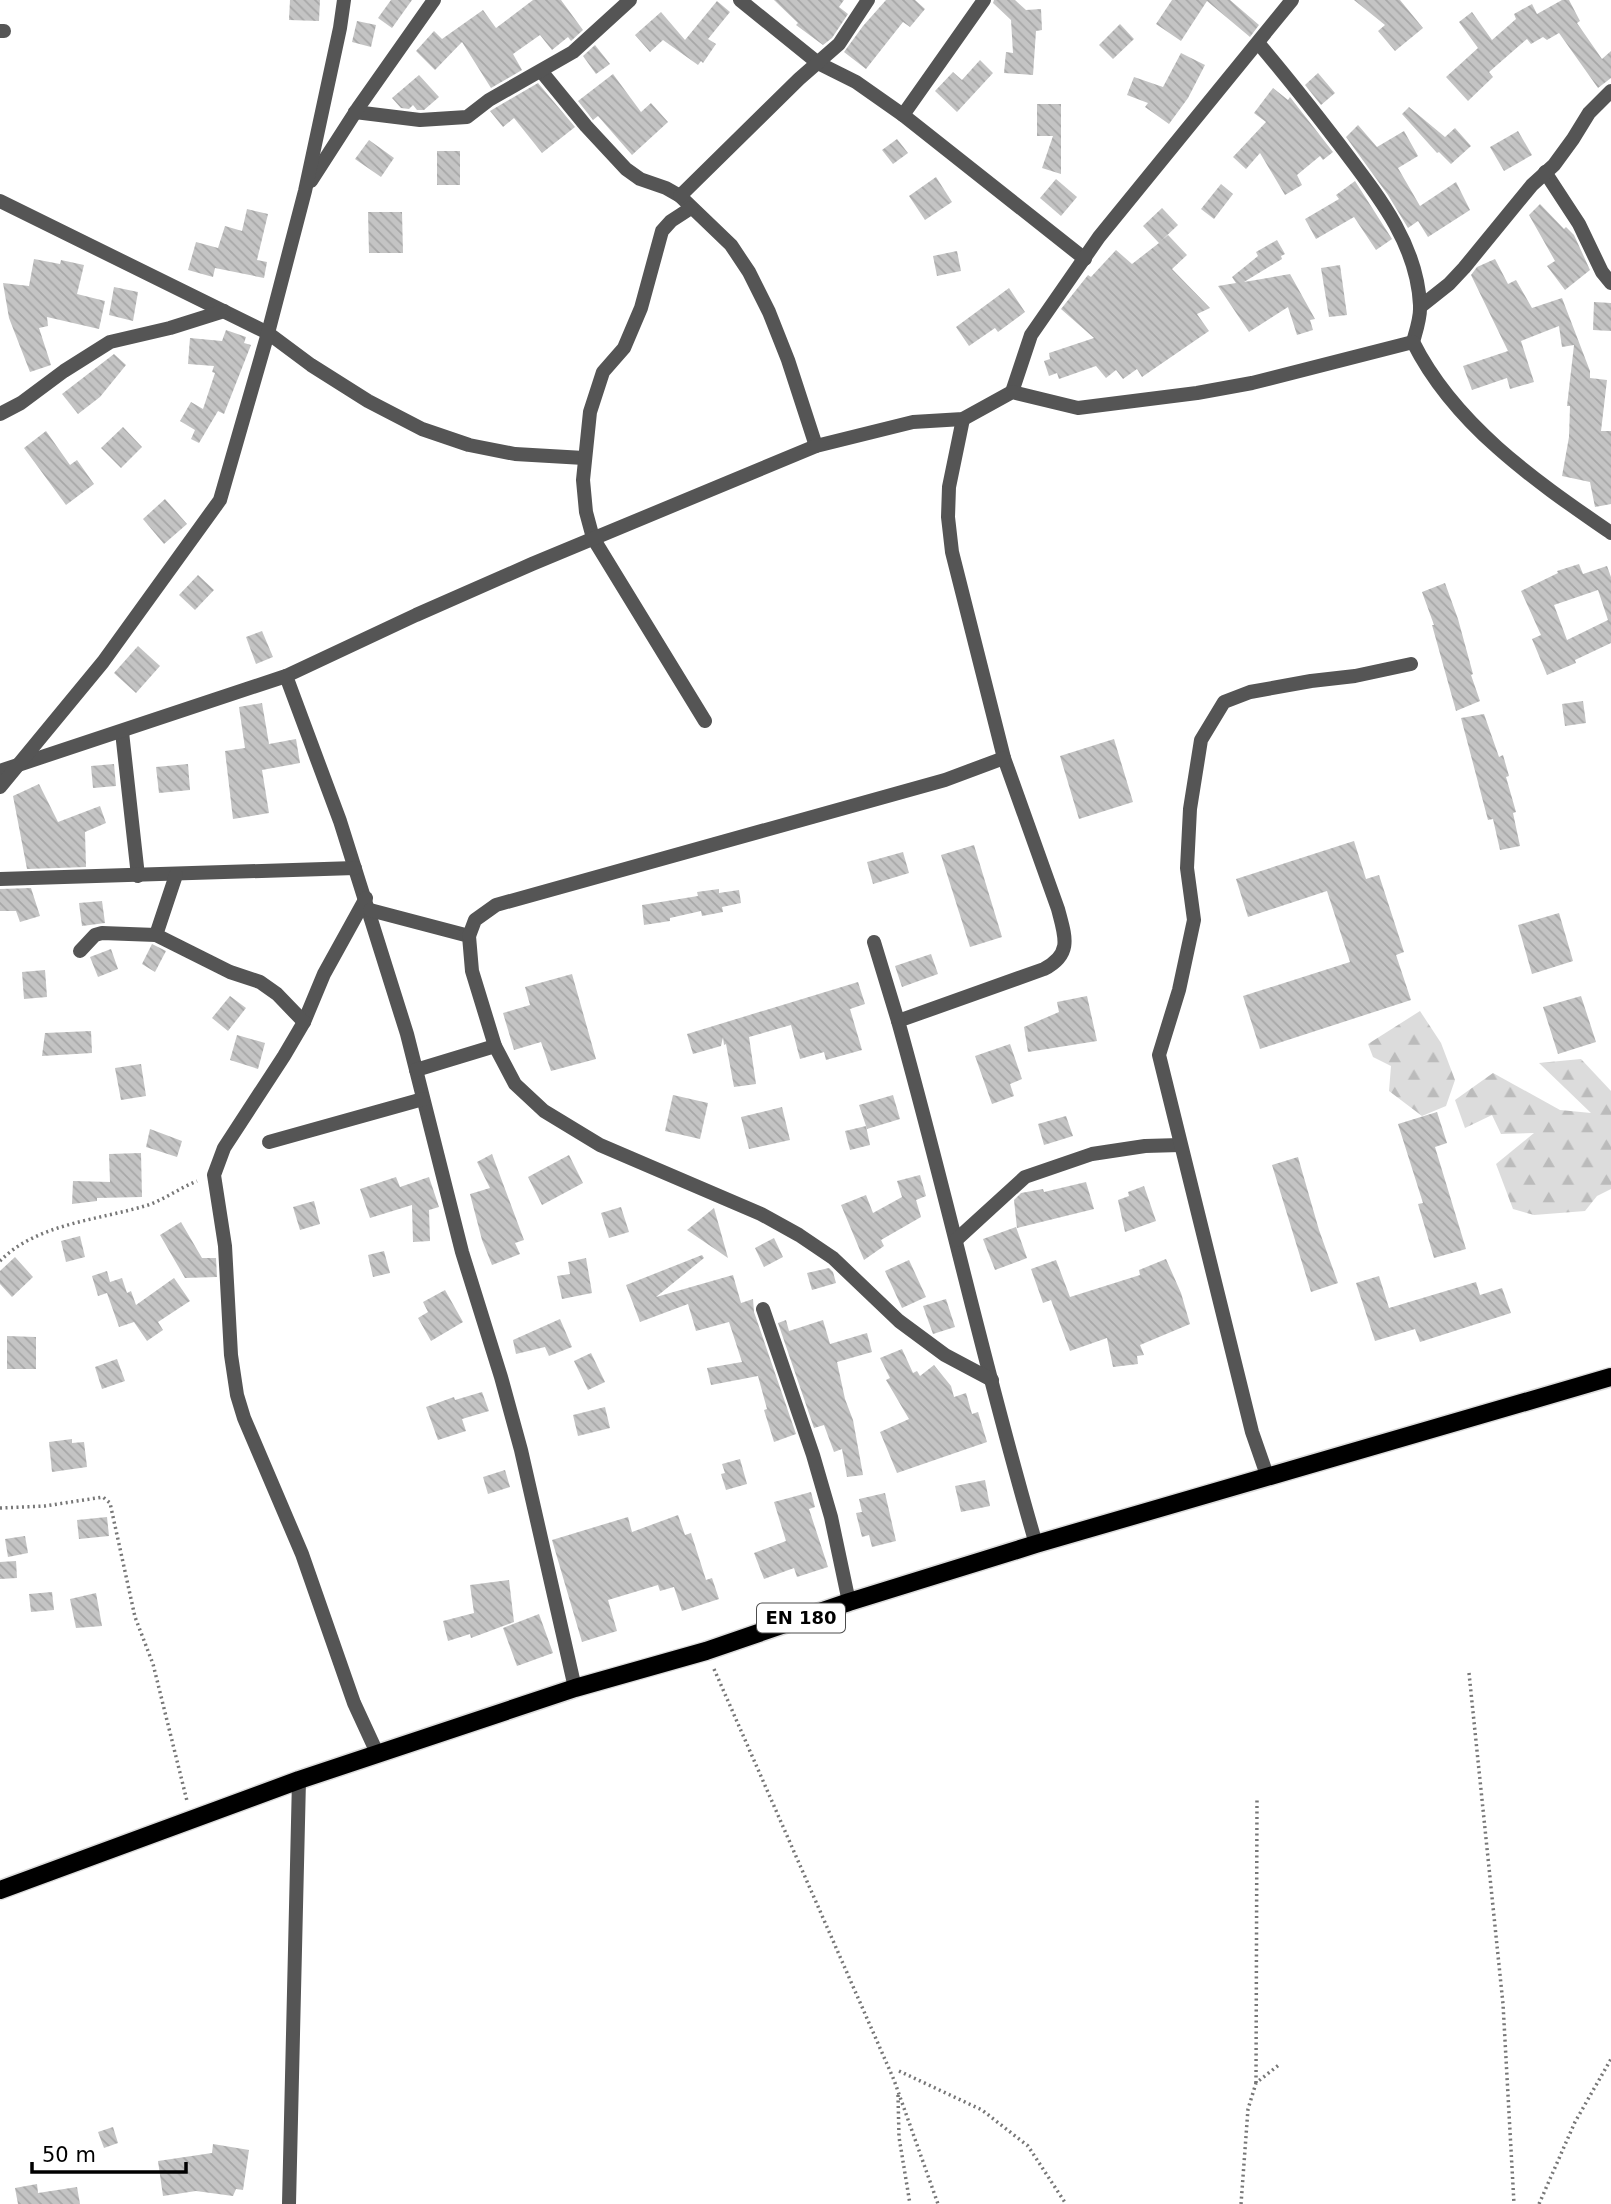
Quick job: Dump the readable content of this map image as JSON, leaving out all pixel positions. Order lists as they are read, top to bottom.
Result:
{
  "streets": {
    "main road": ["EN 180"]
  },
  "scale_bar": "50 m"
}
